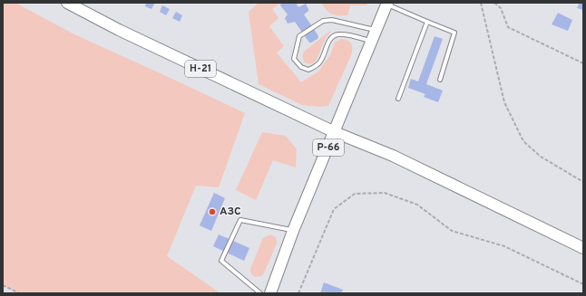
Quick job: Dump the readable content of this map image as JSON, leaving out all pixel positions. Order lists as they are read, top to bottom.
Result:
{
  "streets": {
    "main road": ["Н-21", "Р-66"]
  },
  "crossings": [
    ["Н-21", "Р-66"]
  ],
  "places": ["АЗС"]
}
